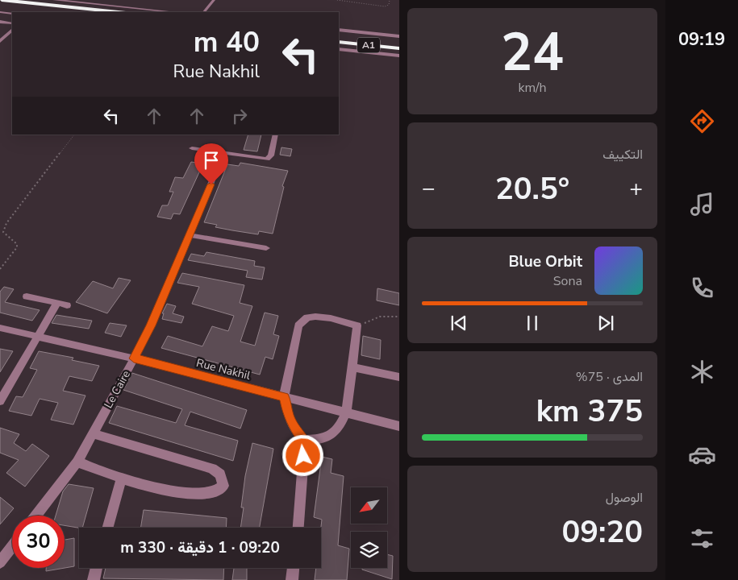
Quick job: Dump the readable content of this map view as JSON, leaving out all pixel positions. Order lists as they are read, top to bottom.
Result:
{
  "streets": {
    "highway": ["A1"],
    "street": ["Rue Nakhil", "Le Caire"]
  },
  "crossings": [
    ["Rue Nakhil", "Le Caire"]
  ],
  "north": "bottom left",
  "page": {
    "tabs": "09:19",
    "tile": [
      ["24", "km/h"],
      "التكييف",
      ["المدى · 75%", "375 km"],
      ["الوصول", "09:20"]
    ],
    "turn": ["40 m", "Rue Nakhil"],
    "heat": ["−", "20.5°", "+"],
    "song": ["Blue Orbit", "Sona"],
    "limit": "30",
    "trip": "09:20 · 1 دقيقة · 330 m"
  }
}
